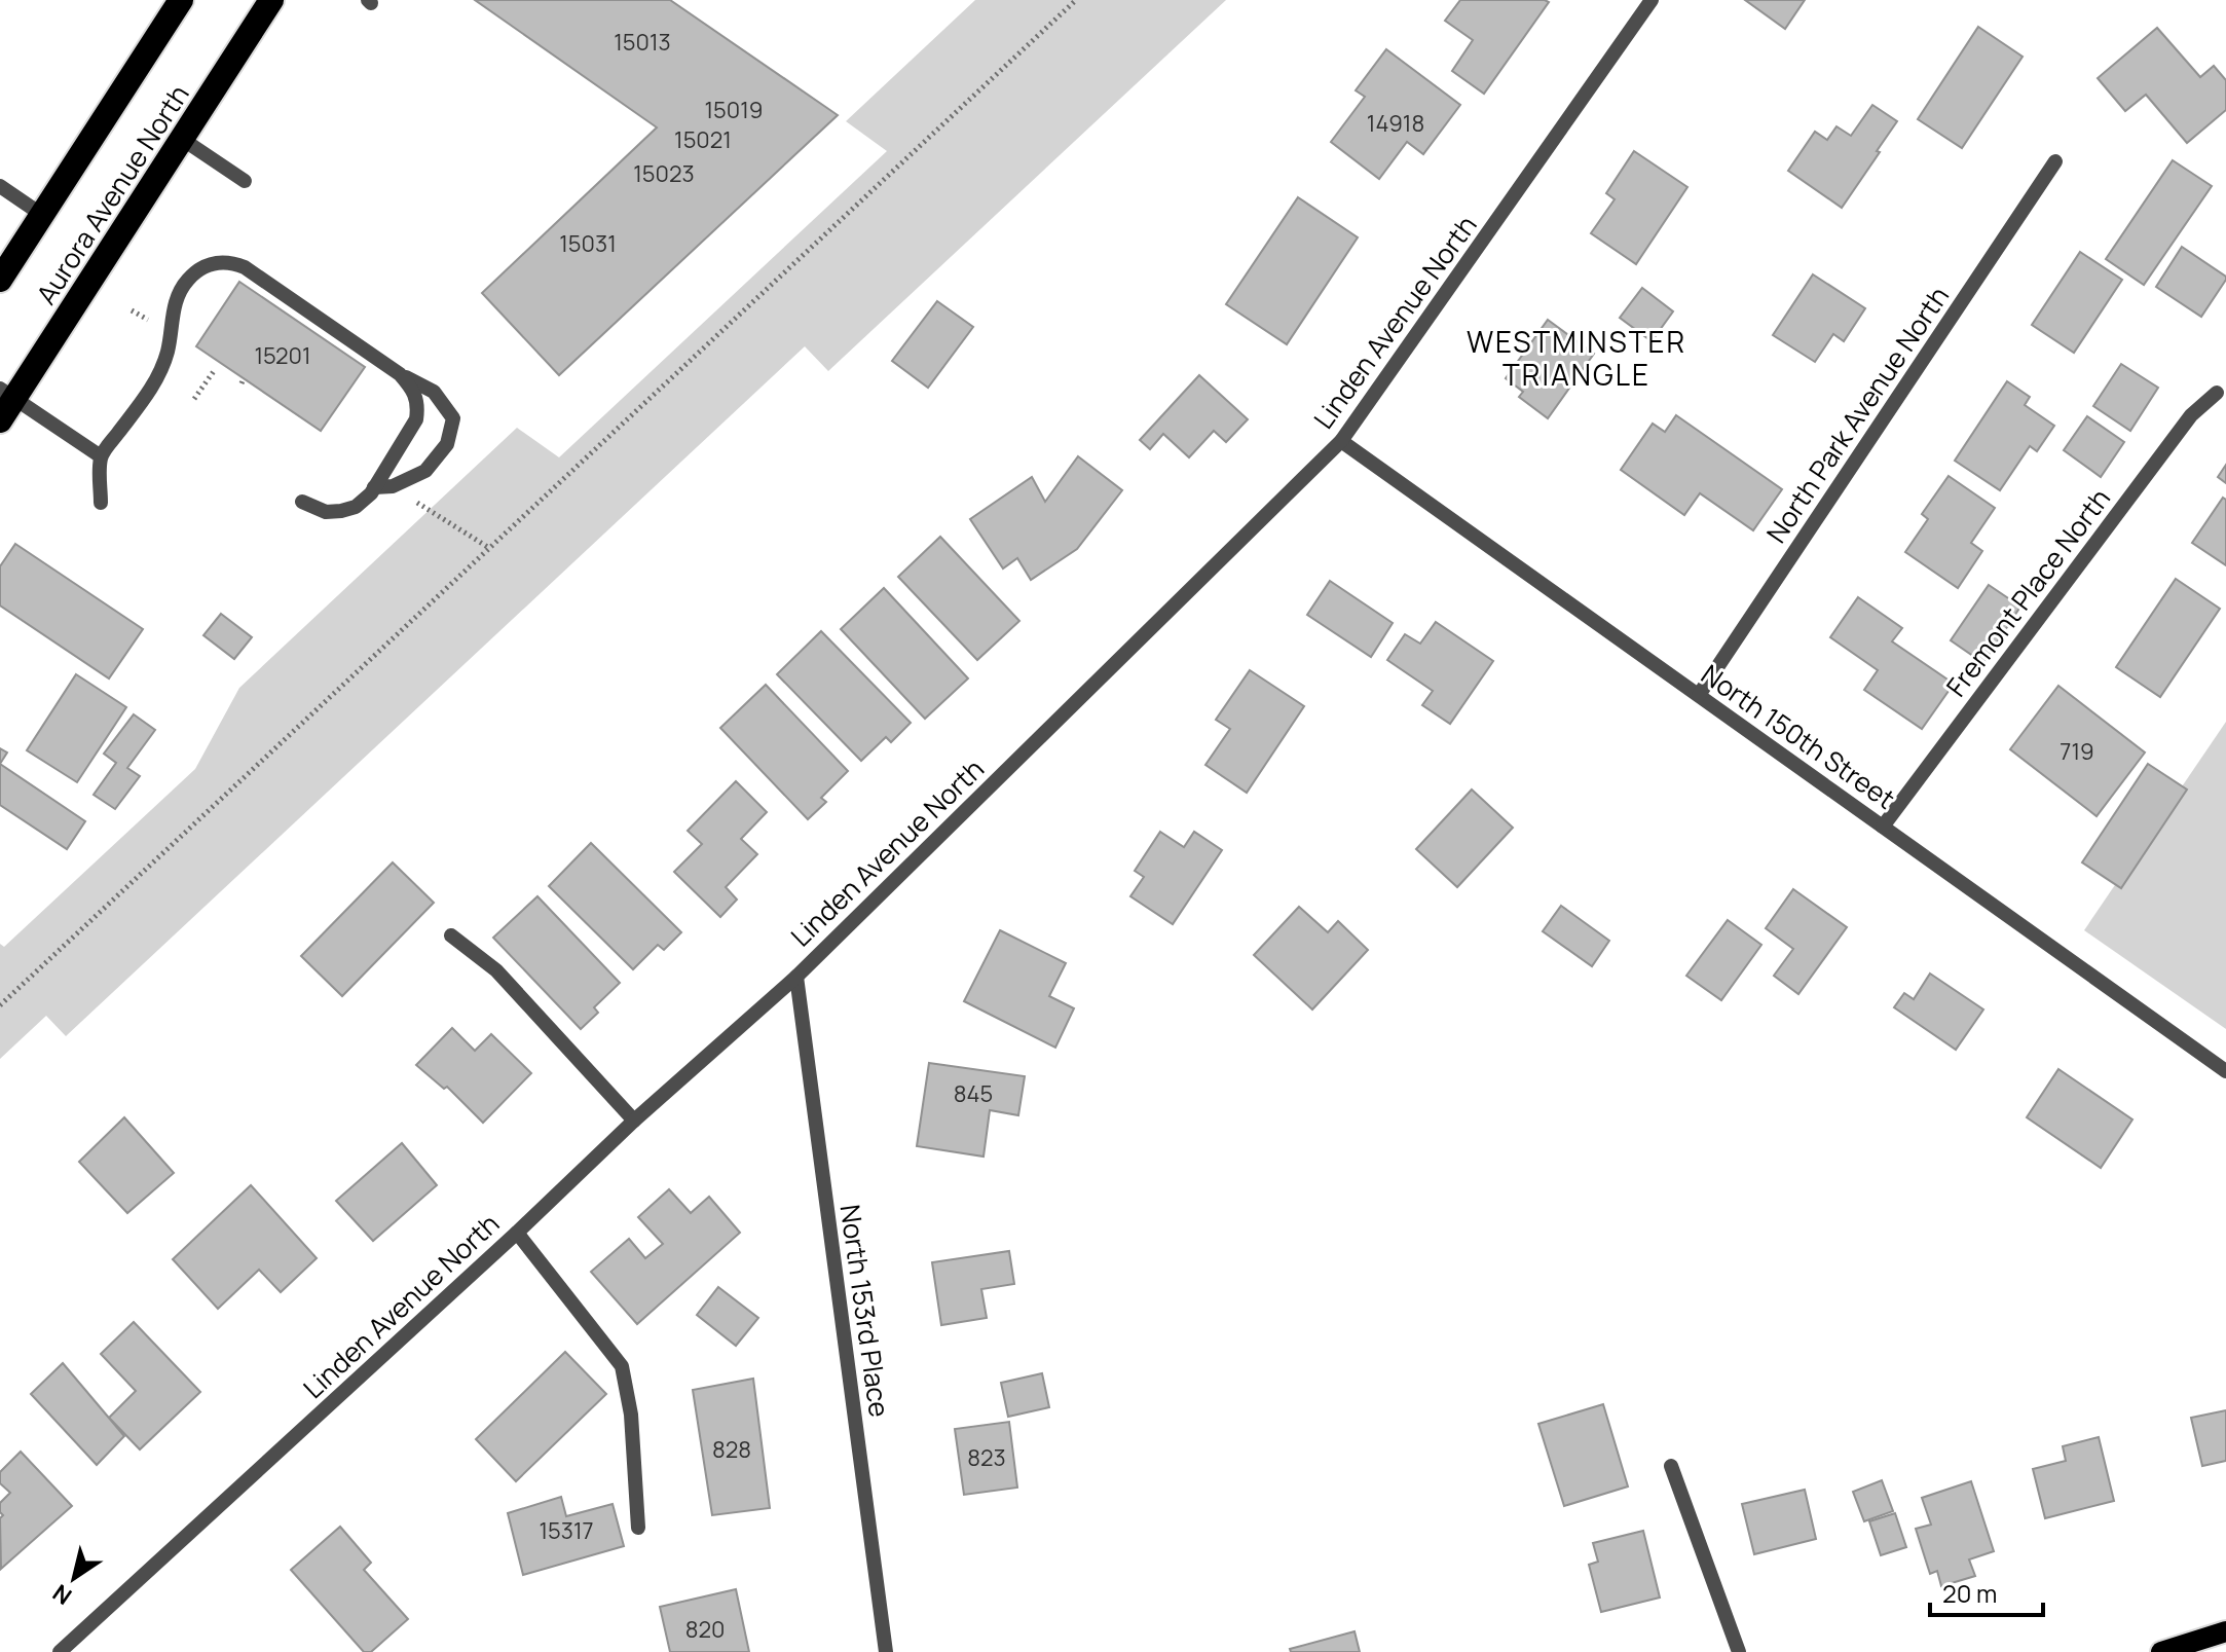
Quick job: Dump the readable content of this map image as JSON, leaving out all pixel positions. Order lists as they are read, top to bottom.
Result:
{
  "streets": {
    "highway": ["Aurora Avenue North"],
    "street": [
      "Linden Avenue North",
      "North Park Avenue North",
      "Fremont Place North",
      "North 150th Street",
      "North 153rd Place"
    ]
  },
  "crossings": [
    ["Linden Avenue North", "North 150th Street"],
    ["Linden Avenue North", "North 153rd Place"],
    ["North Park Avenue North", "North 150th Street"],
    ["Fremont Place North", "North 150th Street"]
  ],
  "districts": ["WESTMINSTER TRIANGLE"],
  "house_numbers": [
    "15013",
    "15019",
    "14918",
    "15021",
    "15023",
    "15031",
    "15201",
    "719",
    "845",
    "828",
    "823",
    "15317",
    "820"
  ],
  "scale_bar": "20 m",
  "north": "bottom left"
}
